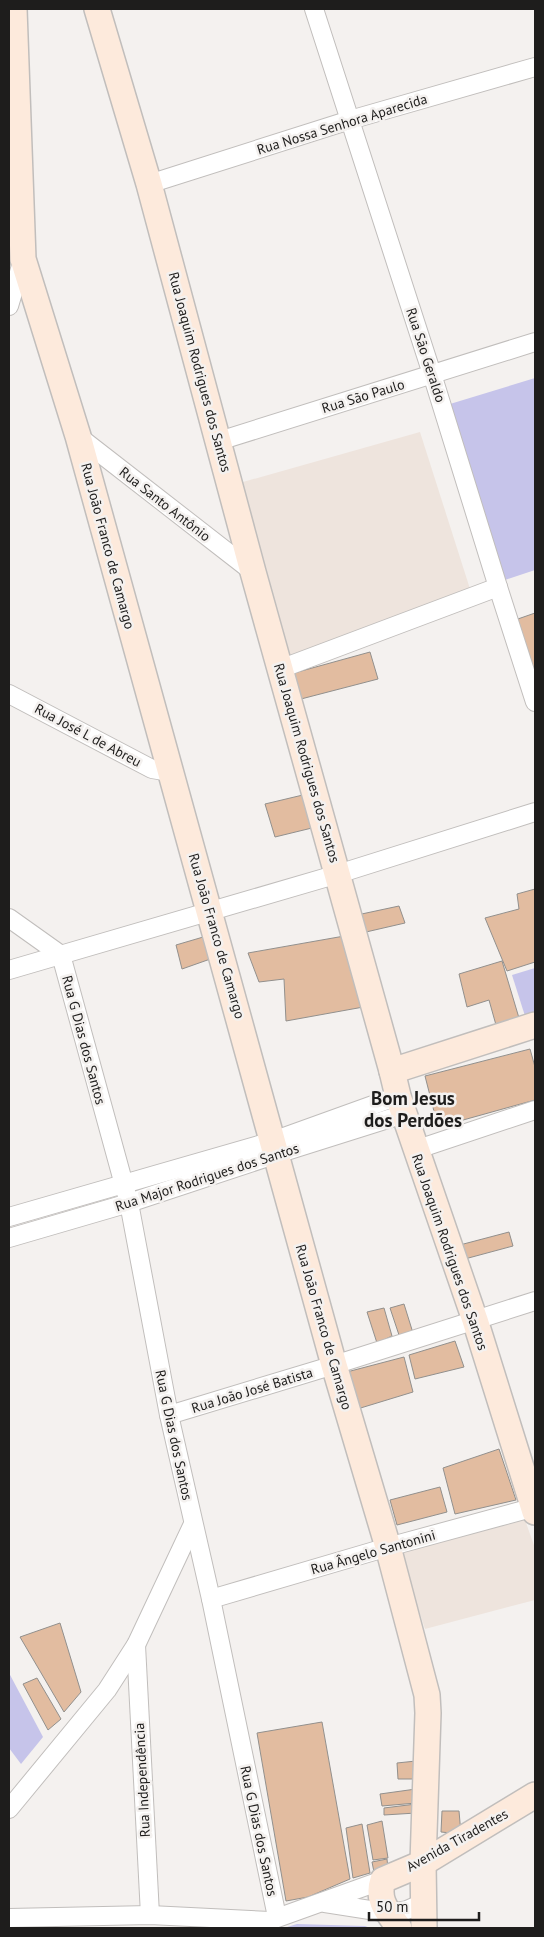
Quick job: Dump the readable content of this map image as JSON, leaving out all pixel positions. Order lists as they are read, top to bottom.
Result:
{
  "streets": {
    "street": [
      "Rua Nossa Senhora Aparecida",
      "Rua São Geraldo",
      "Rua Joaquim Rodrigues dos Santos",
      "Rua São Paulo",
      "Rua Santo Antônio",
      "Rua João Franco de Camargo",
      "Rua José L de Abreu",
      "Rua G Dias dos Santos",
      "Rua Major Rodrigues dos Santos",
      "Rua João José Batista",
      "Rua Ângelo Santonini",
      "Rua Independência",
      "Avenida Tiradentes"
    ]
  },
  "crossings": [
    ["Rua Nossa Senhora Aparecida", "Rua São Geraldo"],
    ["Rua Nossa Senhora Aparecida", "Rua Joaquim Rodrigues dos Santos"],
    ["Rua São Geraldo", "Rua São Paulo"],
    ["Rua Joaquim Rodrigues dos Santos", "Rua São Paulo"],
    ["Rua Joaquim Rodrigues dos Santos", "Rua Santo Antônio"],
    ["Rua Joaquim Rodrigues dos Santos", "Rua Major Rodrigues dos Santos"],
    ["Rua Joaquim Rodrigues dos Santos", "Rua João José Batista"],
    ["Rua Joaquim Rodrigues dos Santos", "Rua Ângelo Santonini"],
    ["Rua Santo Antônio", "Rua João Franco de Camargo"],
    ["Rua João Franco de Camargo", "Rua José L de Abreu"],
    ["Rua João Franco de Camargo", "Rua Major Rodrigues dos Santos"],
    ["Rua João Franco de Camargo", "Rua João José Batista"],
    ["Rua João Franco de Camargo", "Rua Ângelo Santonini"],
    ["Rua João Franco de Camargo", "Avenida Tiradentes"],
    ["Rua G Dias dos Santos", "Rua Major Rodrigues dos Santos"],
    ["Rua G Dias dos Santos", "Rua João José Batista"],
    ["Rua G Dias dos Santos", "Rua Ângelo Santonini"],
    ["Rua G Dias dos Santos", "Avenida Tiradentes"],
    ["Rua Independência", "Avenida Tiradentes"]
  ],
  "districts": ["Bom Jesus dos Perdões"],
  "scale_bar": "50 m"
}
